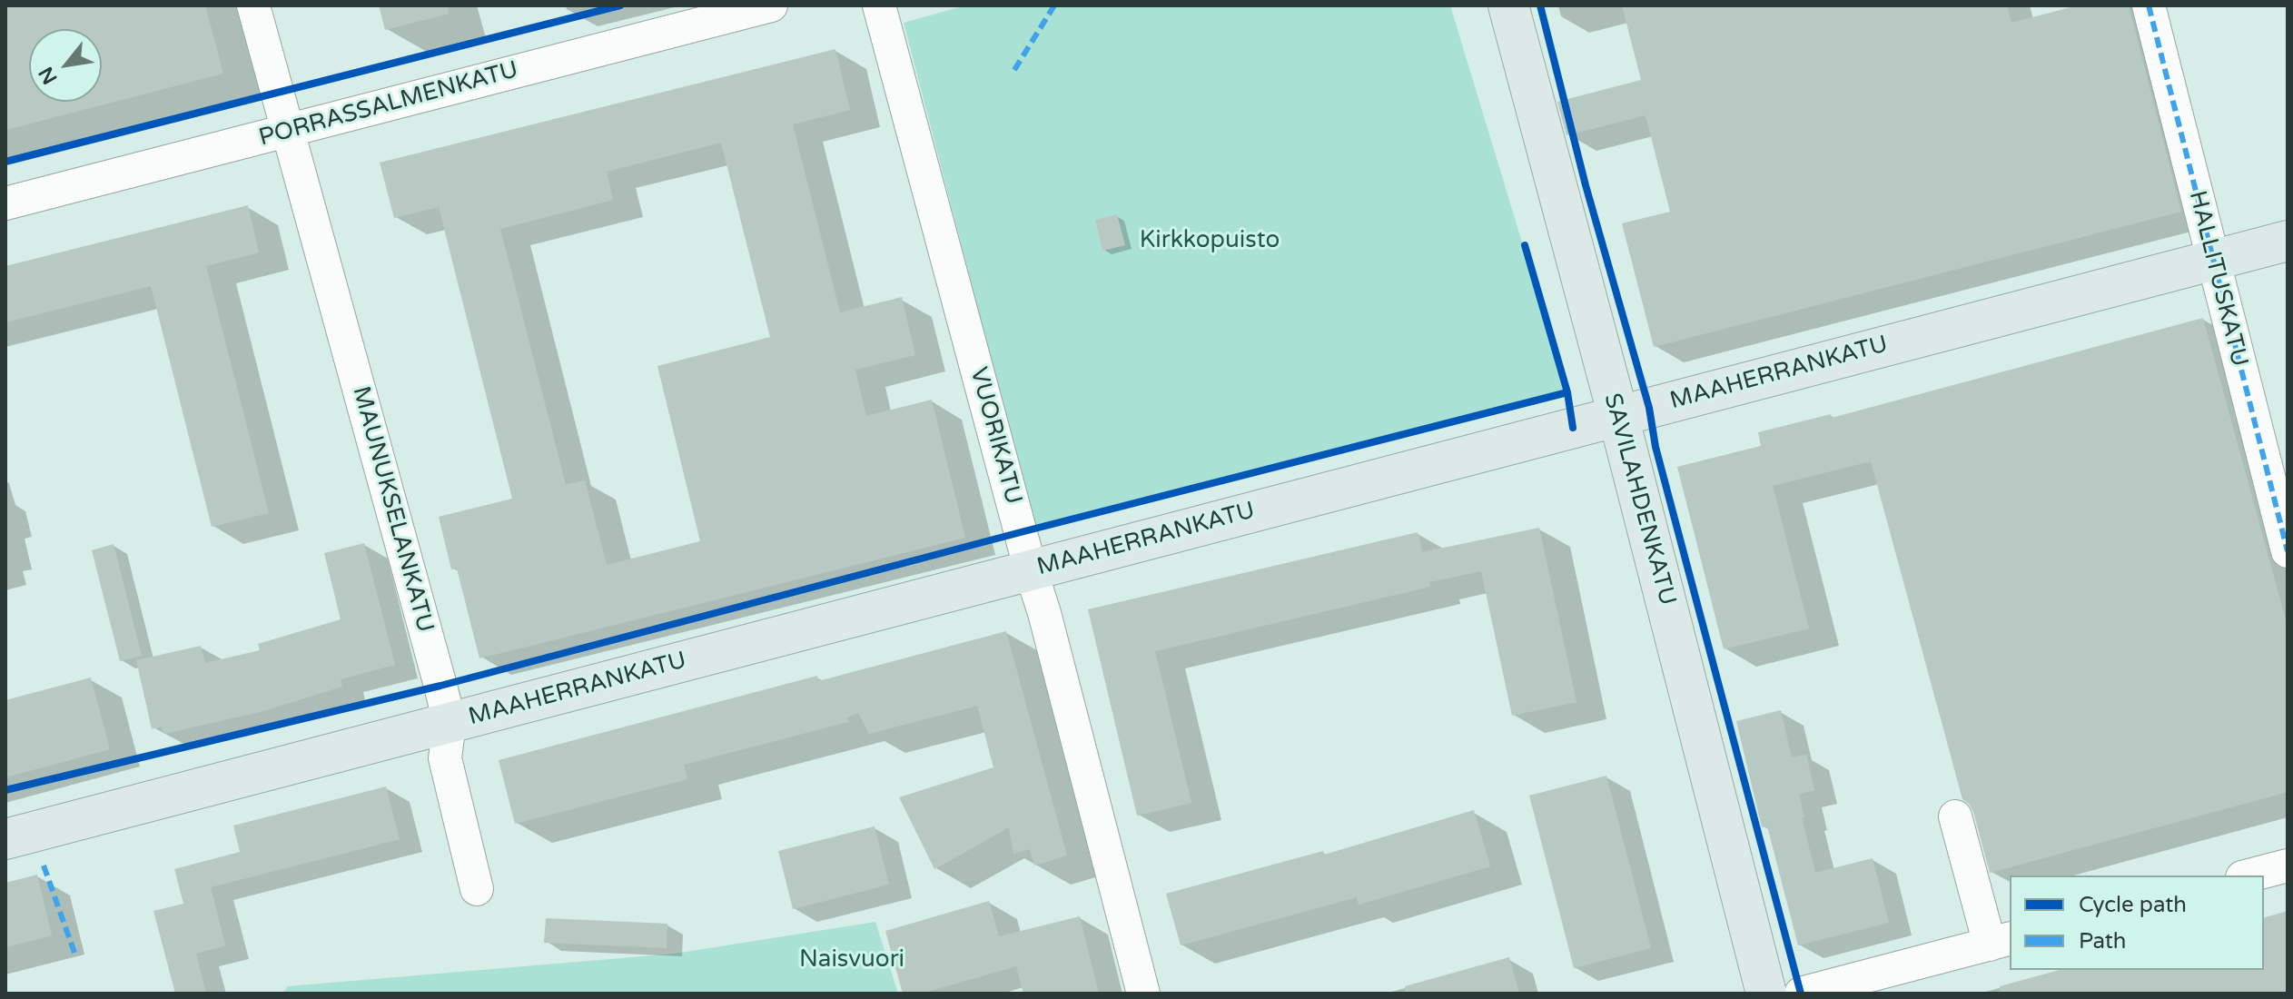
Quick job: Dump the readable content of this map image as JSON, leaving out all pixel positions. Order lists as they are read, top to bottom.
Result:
{
  "streets": {
    "main road": ["MAAHERRANKATU", "SAVILAHDENKATU"],
    "street": [
      "PORRASSALMENKATU",
      "HALLITUSKATU",
      "VUORIKATU",
      "MAUNUKSELANKATU"
    ]
  },
  "crossings": [
    ["PORRASSALMENKATU", "MAUNUKSELANKATU"],
    ["HALLITUSKATU", "MAAHERRANKATU"],
    ["MAAHERRANKATU", "VUORIKATU"],
    ["MAAHERRANKATU", "SAVILAHDENKATU"],
    ["MAAHERRANKATU", "MAUNUKSELANKATU"]
  ],
  "parks": ["Kirkkopuisto", "Naisvuori"],
  "legend": ["Cycle path", "Path"],
  "north": "bottom left"
}
